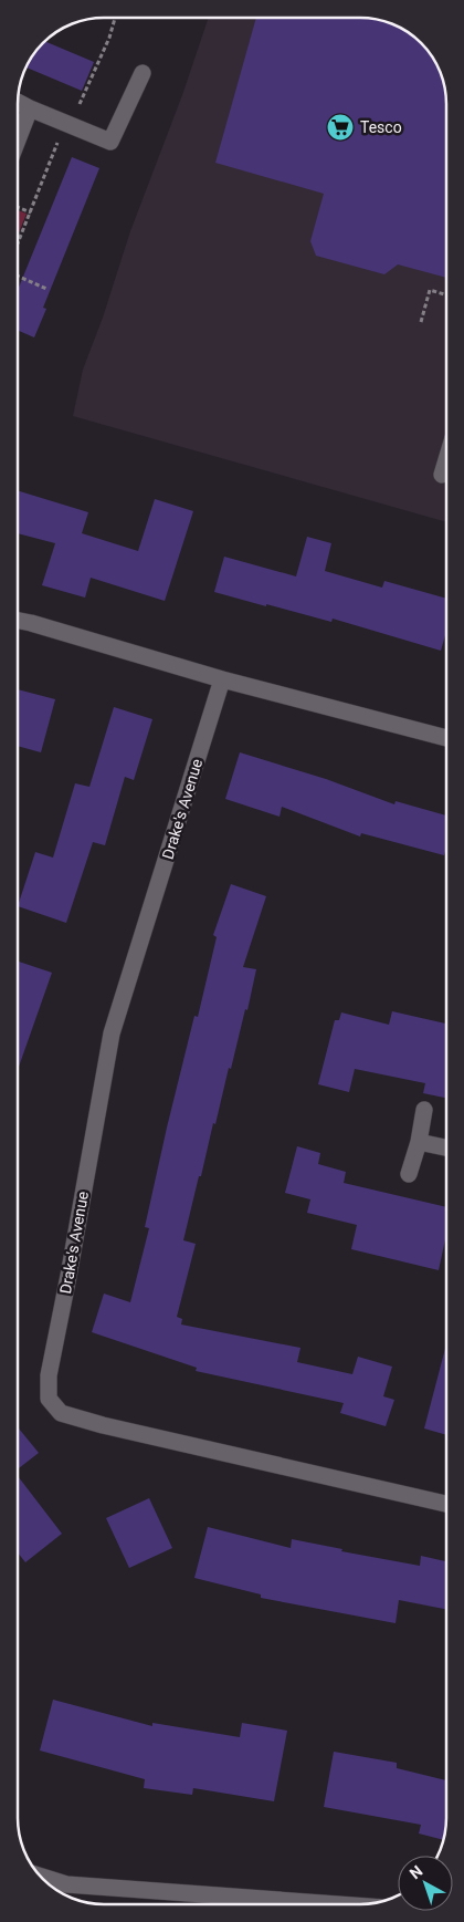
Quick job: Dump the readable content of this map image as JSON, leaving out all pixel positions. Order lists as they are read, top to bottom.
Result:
{
  "streets": {
    "street": ["Drake's Avenue"]
  },
  "places": {
    "supermarket": ["Tesco"]
  },
  "north": "top left"
}
